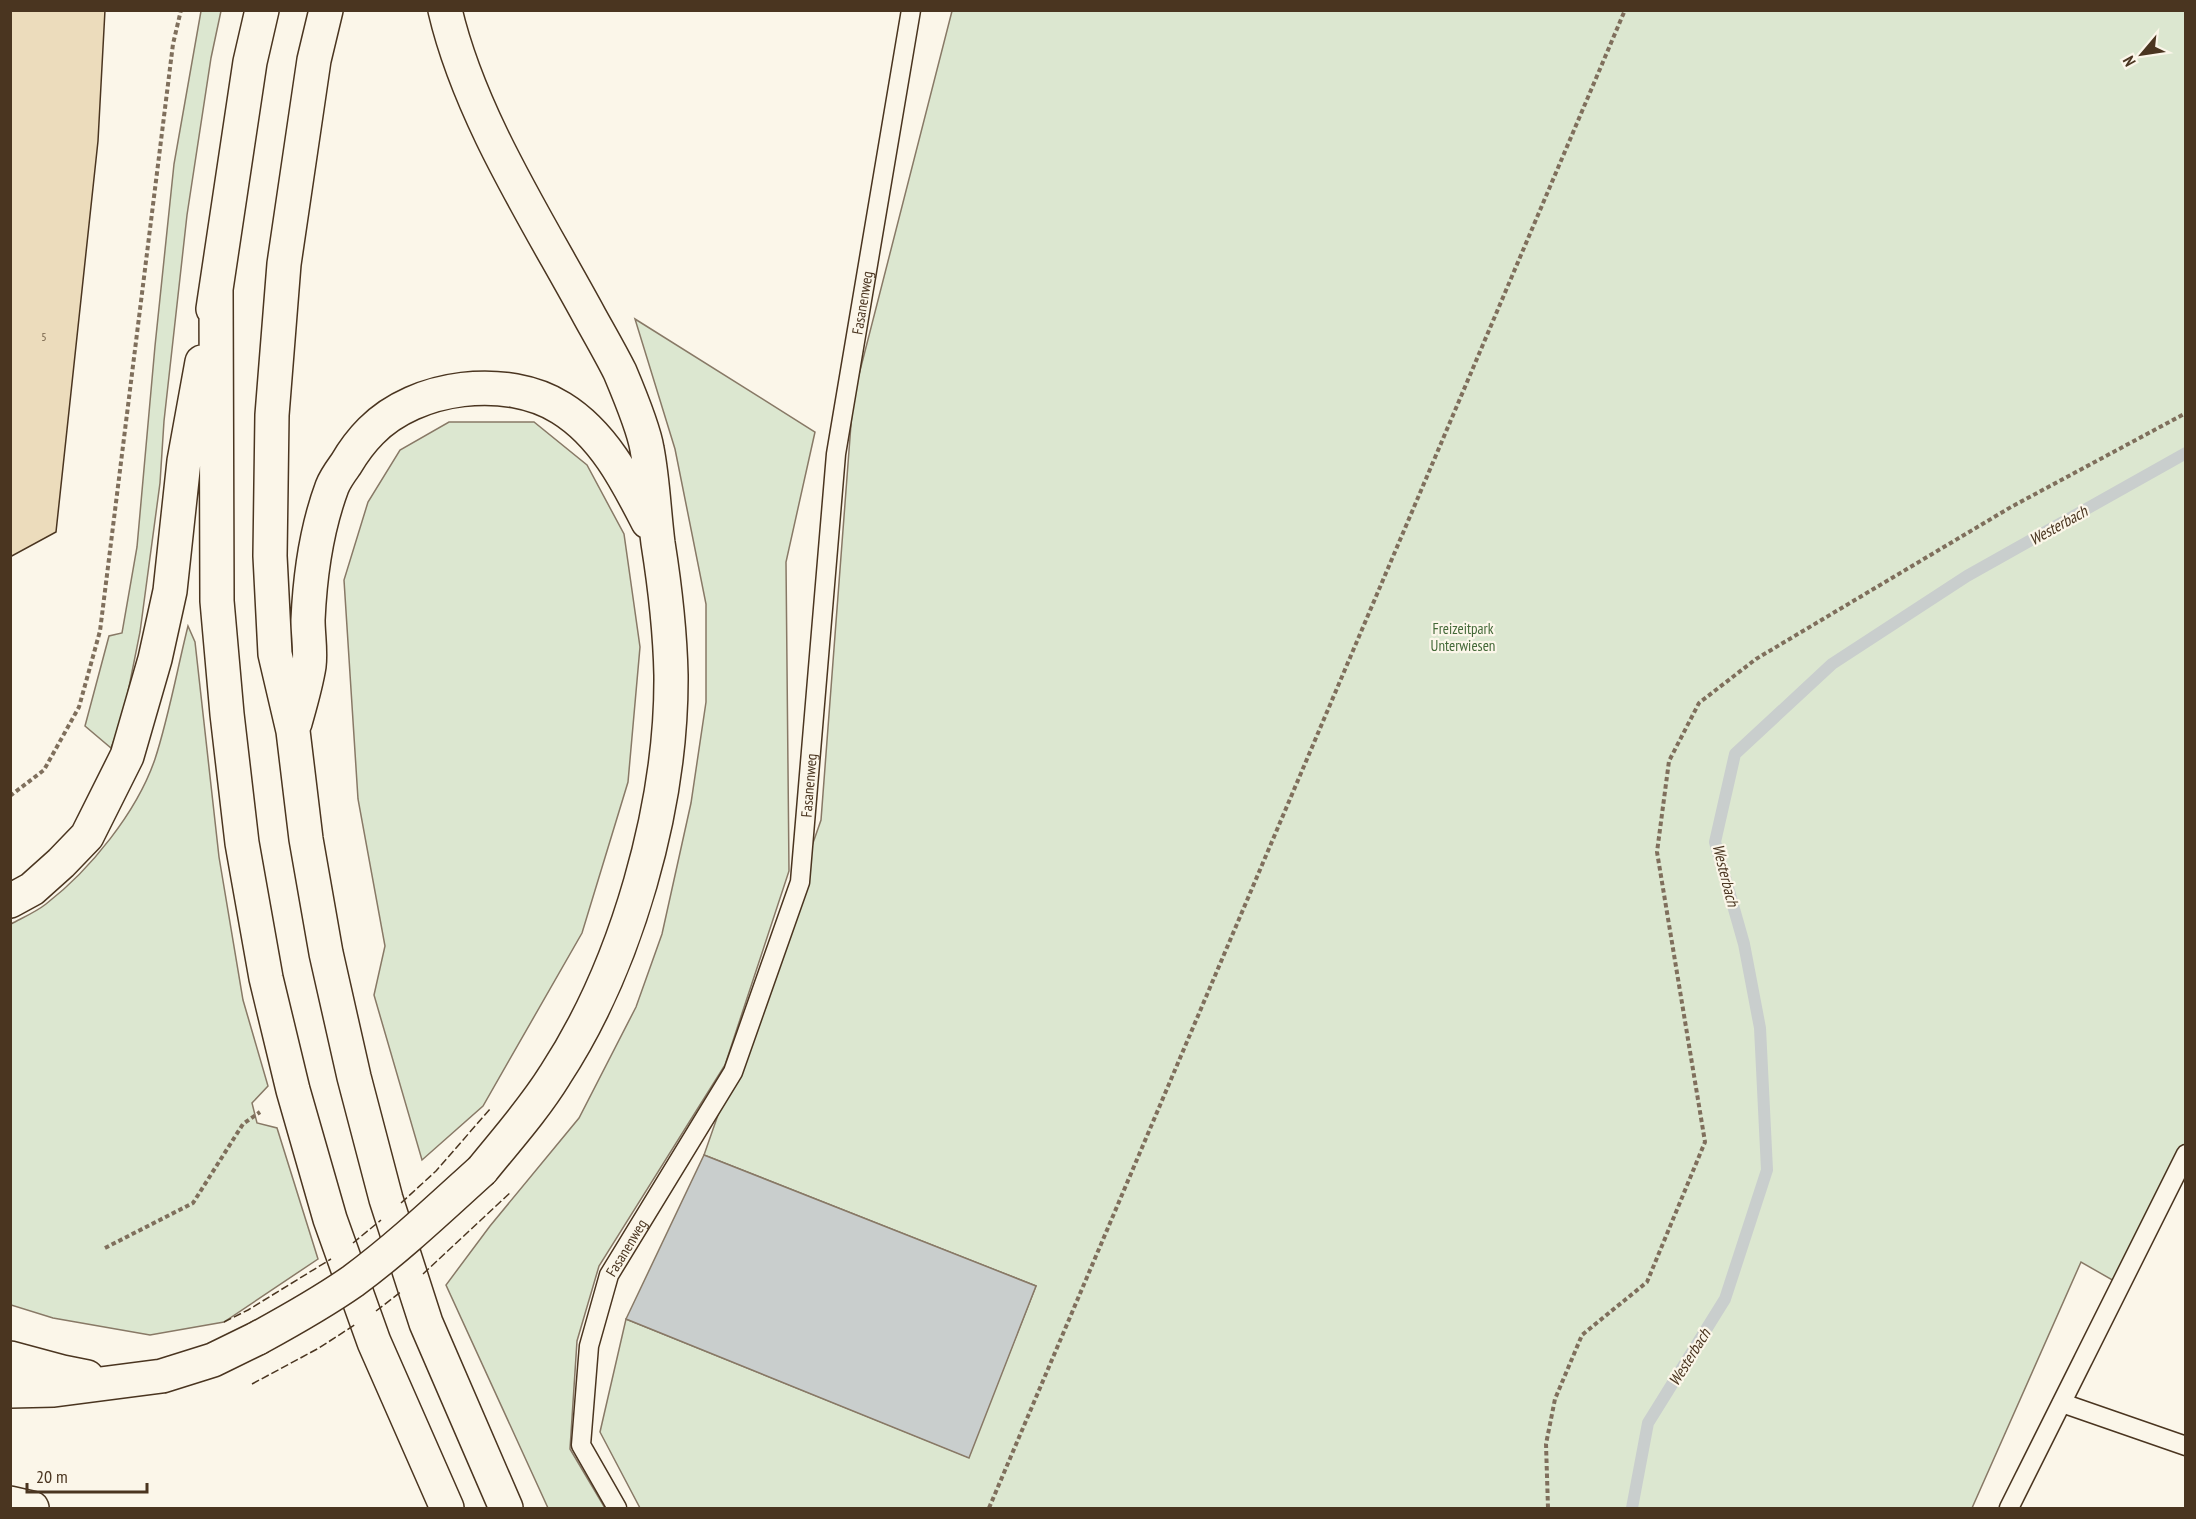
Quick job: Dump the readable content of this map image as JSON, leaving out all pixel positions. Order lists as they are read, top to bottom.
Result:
{
  "streets": {
    "lane": ["Fasanenweg"]
  },
  "water": ["Westerbach"],
  "parks": ["Freizeitpark Unterwiesen"],
  "house_numbers": ["5"],
  "scale_bar": "20 m",
  "north": "bottom left"
}
